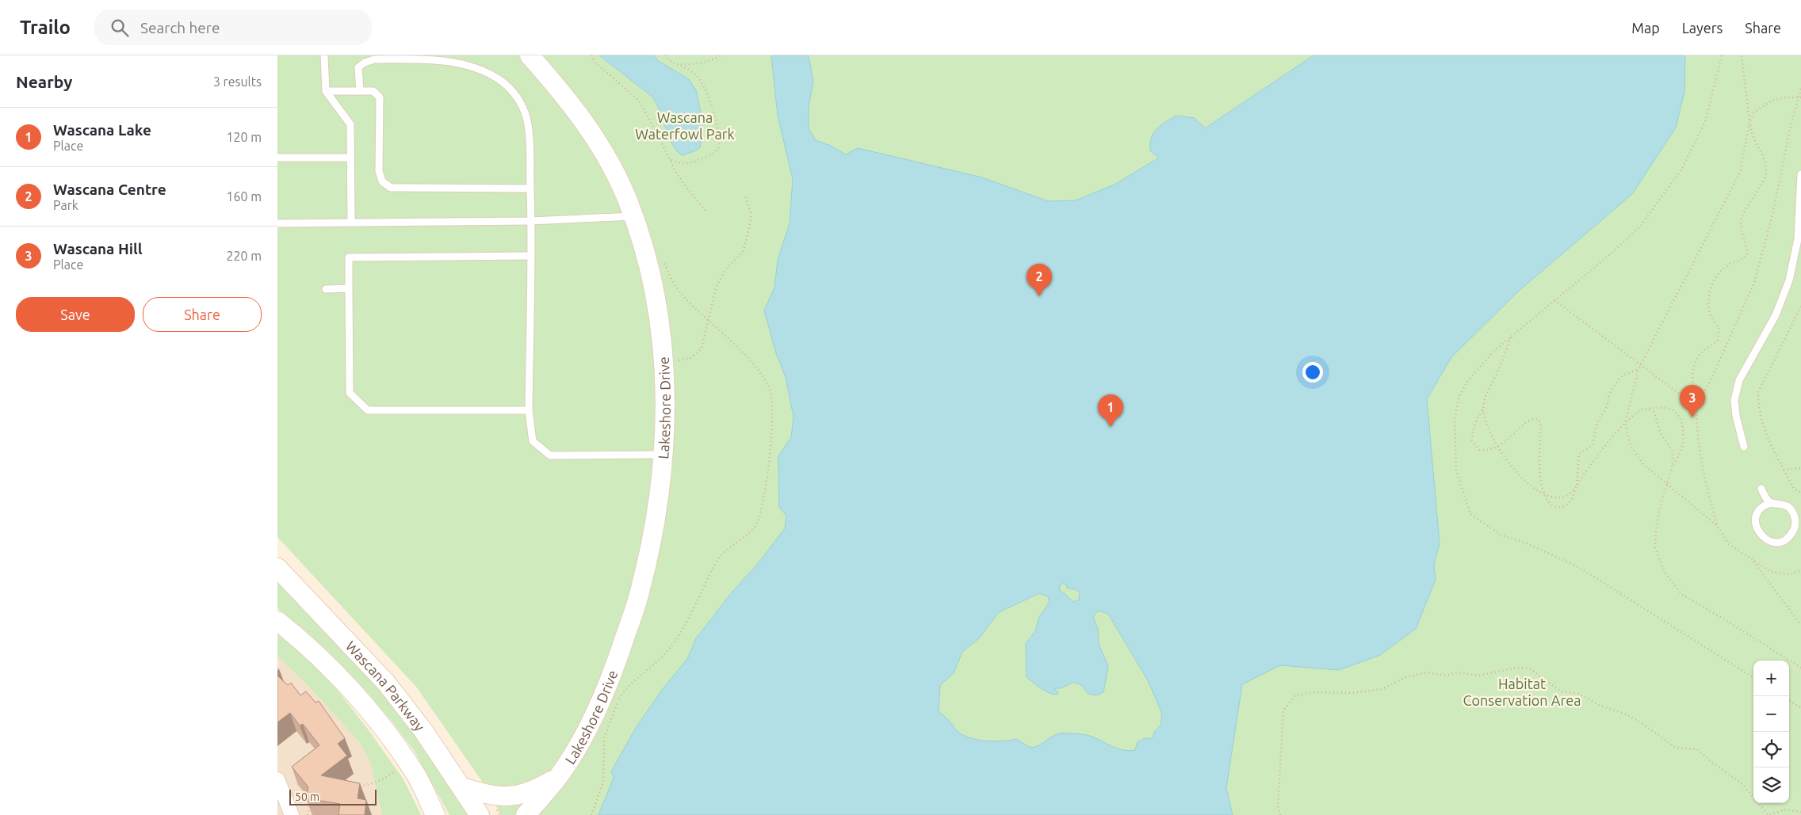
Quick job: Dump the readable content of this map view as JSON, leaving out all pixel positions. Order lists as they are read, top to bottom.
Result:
{
  "streets": {
    "street": ["Lakeshore Drive", "Wascana Parkway"]
  },
  "parks": ["Wascana Waterfowl Park", "Habitat Conservation Area"],
  "scale_bar": "50 m",
  "page": {
    "header": "Trailo",
    "search": "Search here",
    "nav": ["Map", "Layers", "Share"],
    "heading": ["Nearby", "3 results"],
    "list": [
      {
        "mark": "1",
        "name": "Wascana Lake",
        "note": "Place",
        "value": "120 m"
      },
      {
        "mark": "2",
        "name": "Wascana Centre",
        "note": "Park",
        "value": "160 m"
      },
      {
        "mark": "3",
        "name": "Wascana Hill",
        "note": "Place",
        "value": "220 m"
      }
    ],
    "pins": ["2", "3", "1"],
    "buttons": ["Save", "Share"],
    "map_buttons": ["+", "−"],
    "scale": "50 m"
  }
}
